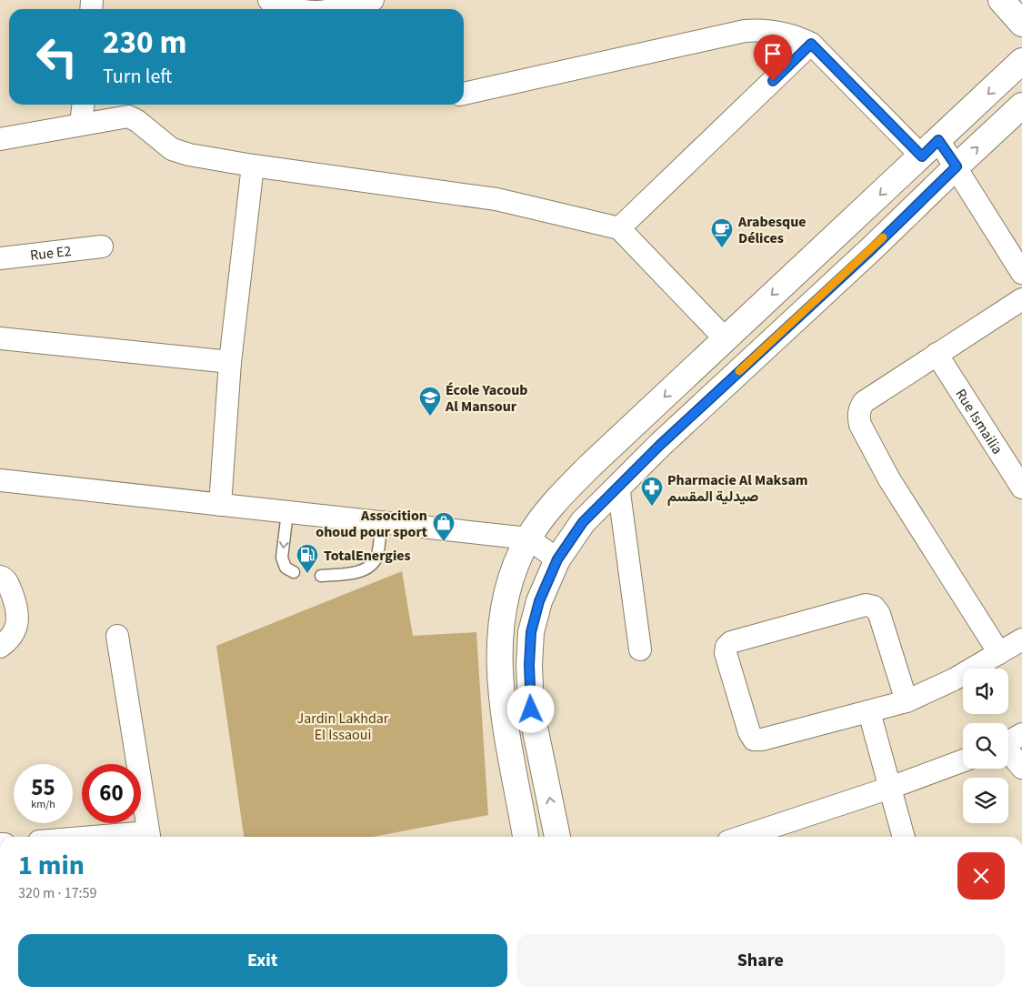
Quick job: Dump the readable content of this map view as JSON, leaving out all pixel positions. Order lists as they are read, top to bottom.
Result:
{
  "streets": {
    "street": ["Rue E2", "Rue Ismailia"]
  },
  "parks": ["Jardin Lakhdar El Issaoui"],
  "places": {
    "cafe": ["Arabesque Délices"],
    "school or university": ["École Yacoub Al Mansour"],
    "pharmacy": ["Pharmacie Al Maksam صيدلية المقسم"],
    "shop": ["Assocition ohoud pour sport"],
    "fuel station": ["TotalEnergies"]
  },
  "page": {
    "turn": ["230 m", "Turn left"],
    "speed": "55 km/h",
    "limit": "60",
    "heading": ["1 min", "320 m · 17:59"],
    "buttons": ["Exit", "Share"]
  }
}
